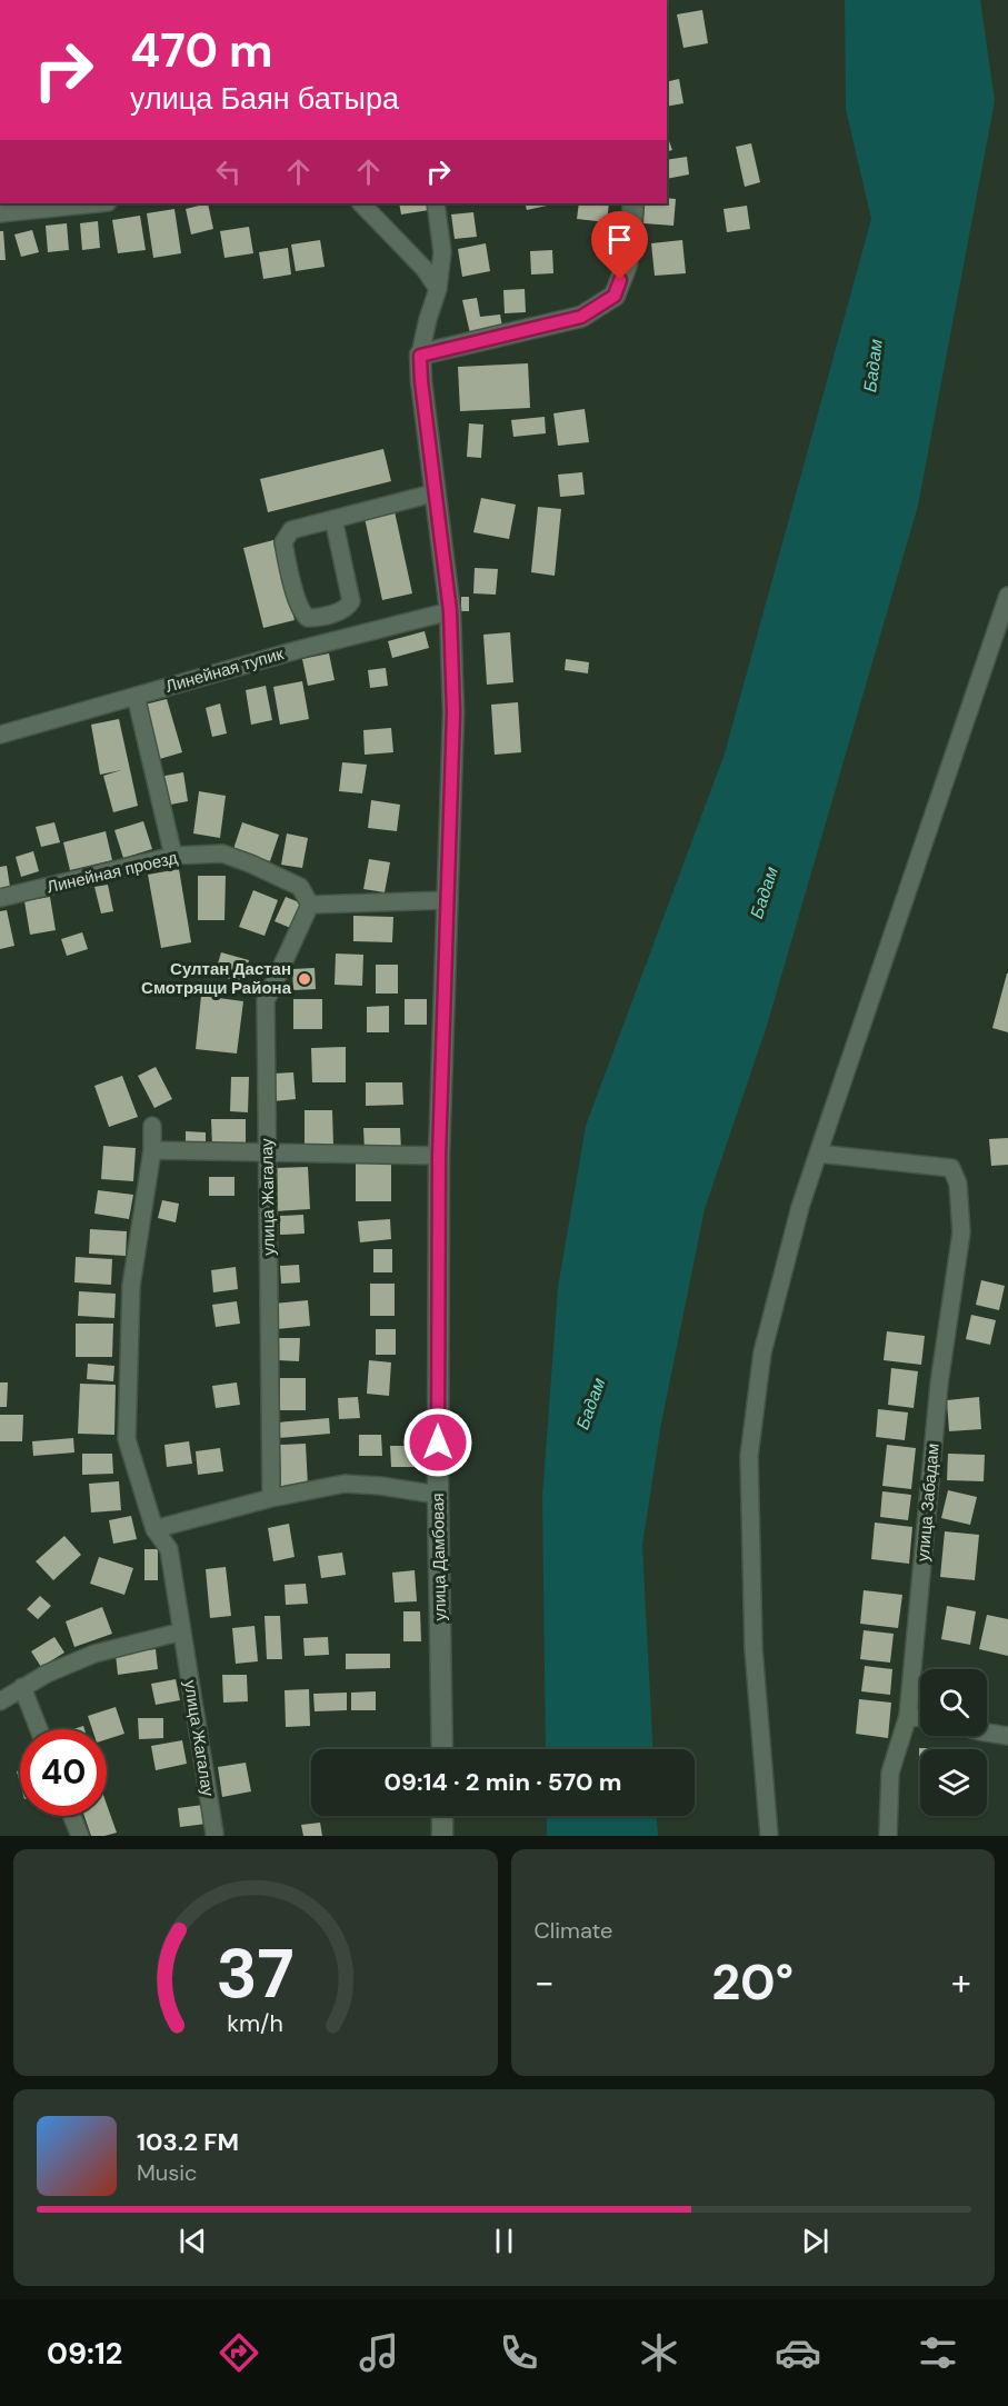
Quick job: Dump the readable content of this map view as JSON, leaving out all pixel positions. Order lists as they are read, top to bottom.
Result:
{
  "streets": {
    "street": [
      "Линейная тупик",
      "Линейная проезд",
      "улица Жагалау",
      "улица Забадам",
      "улица Дамбовая"
    ]
  },
  "crossings": [
    ["Линейная тупик", "улица Дамбовая"],
    ["Линейная проезд", "улица Жагалау"]
  ],
  "water": ["Бадам"],
  "places": ["Султан Дастан Смотрящи Района"],
  "page": {
    "turn": ["470 m", "улица Баян батыра"],
    "limit": "40",
    "trip": "09:14 · 2 min · 570 m",
    "tile": "Climate",
    "heat": ["−", "20°", "+"],
    "song": ["103.2 FM", "Music"],
    "tabs": "09:12",
    "gauge": ["37", "km/h"]
  }
}
